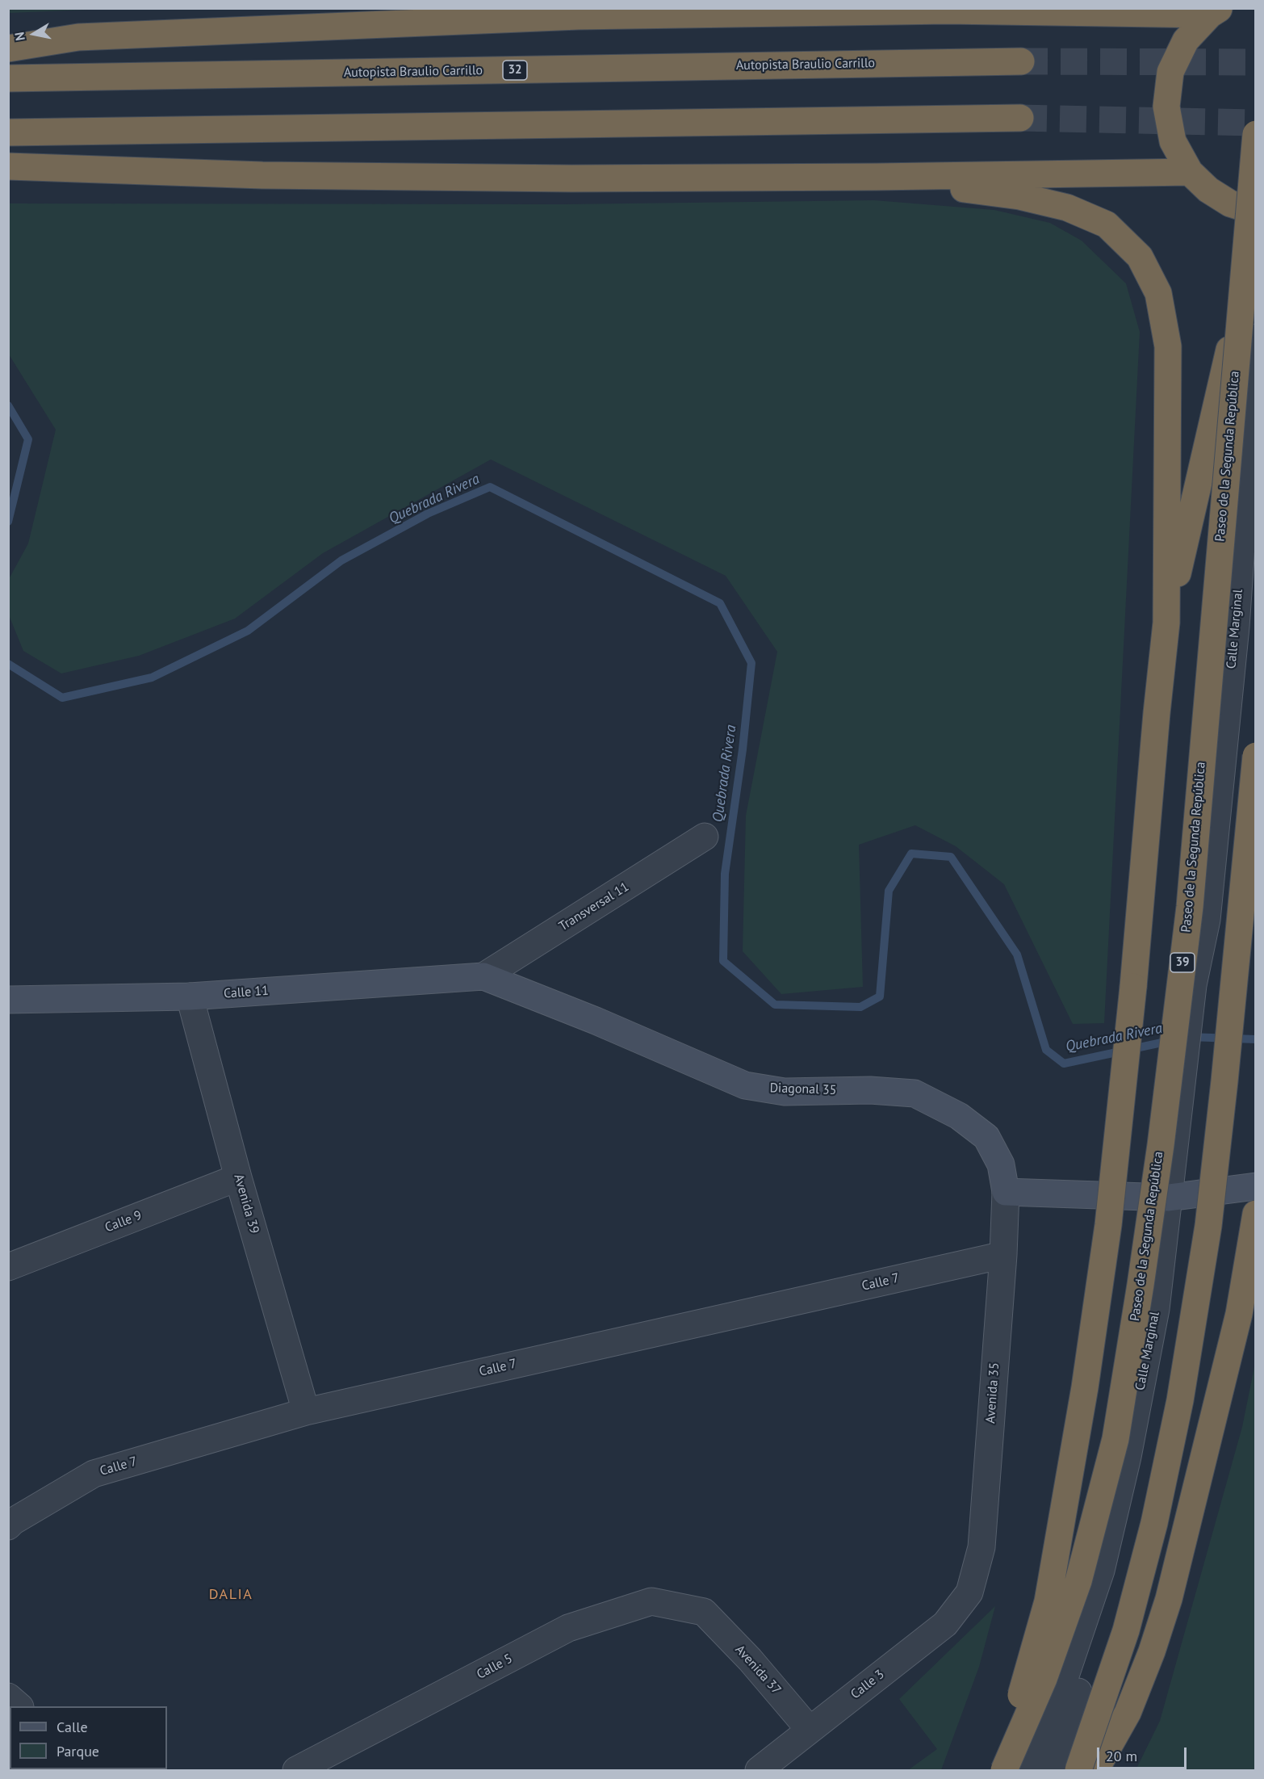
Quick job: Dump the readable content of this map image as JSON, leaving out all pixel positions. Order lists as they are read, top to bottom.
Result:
{
  "streets": {
    "highway": [
      "Autopista Braulio Carrillo",
      "32",
      "Paseo de la Segunda República",
      "39"
    ],
    "street": [
      "Calle Marginal",
      "Transversal 11",
      "Calle 11",
      "Diagonal 35",
      "Avenida 39",
      "Calle 9",
      "Calle 7",
      "Avenida 35",
      "Calle 5",
      "Avenida 37",
      "Calle 3"
    ]
  },
  "crossings": [
    ["Transversal 11", "Calle 11"],
    ["Transversal 11", "Diagonal 35"],
    ["Calle 11", "Diagonal 35"],
    ["Calle 11", "Avenida 39"],
    ["Diagonal 35", "Avenida 35"],
    ["Avenida 39", "Calle 9"],
    ["Avenida 39", "Calle 7"],
    ["Calle 7", "Avenida 35"],
    ["Avenida 35", "Calle 3"],
    ["Calle 5", "Avenida 37"],
    ["Avenida 37", "Calle 3"]
  ],
  "districts": ["DALIA"],
  "water": ["Quebrada Rivera"],
  "legend": ["Calle", "Parque"],
  "scale_bar": "20 m",
  "north": "left"
}
